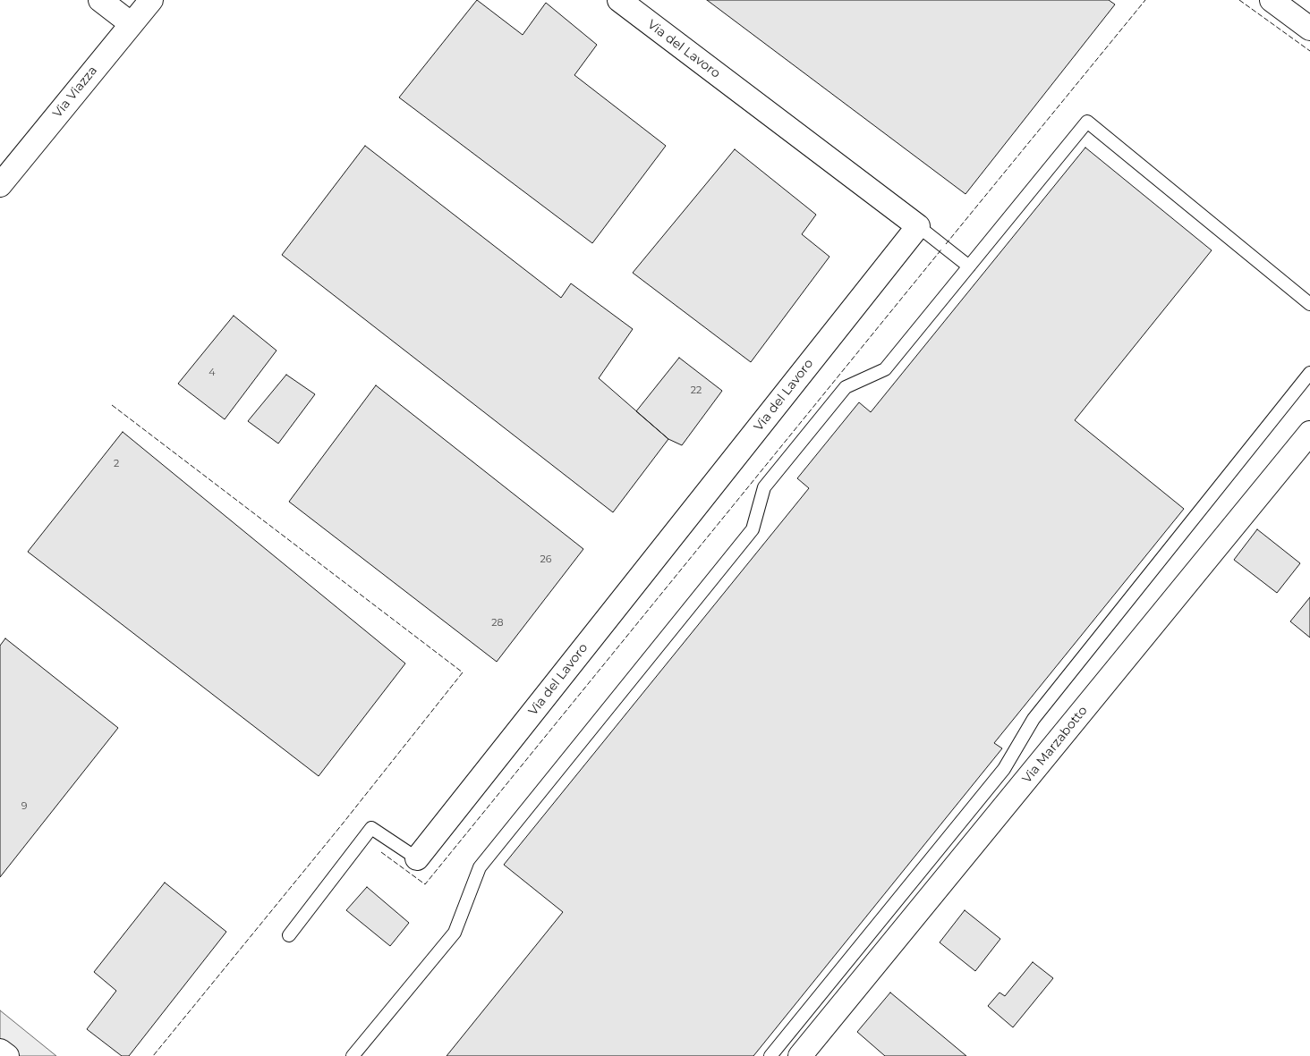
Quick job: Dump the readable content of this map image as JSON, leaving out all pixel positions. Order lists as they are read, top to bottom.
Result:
{
  "streets": {
    "street": ["Via del Lavoro", "Via Viazza", "Via Marzabotto"]
  },
  "house_numbers": [
    "4",
    "22",
    "2",
    "26",
    "28",
    "9"
  ]
}
